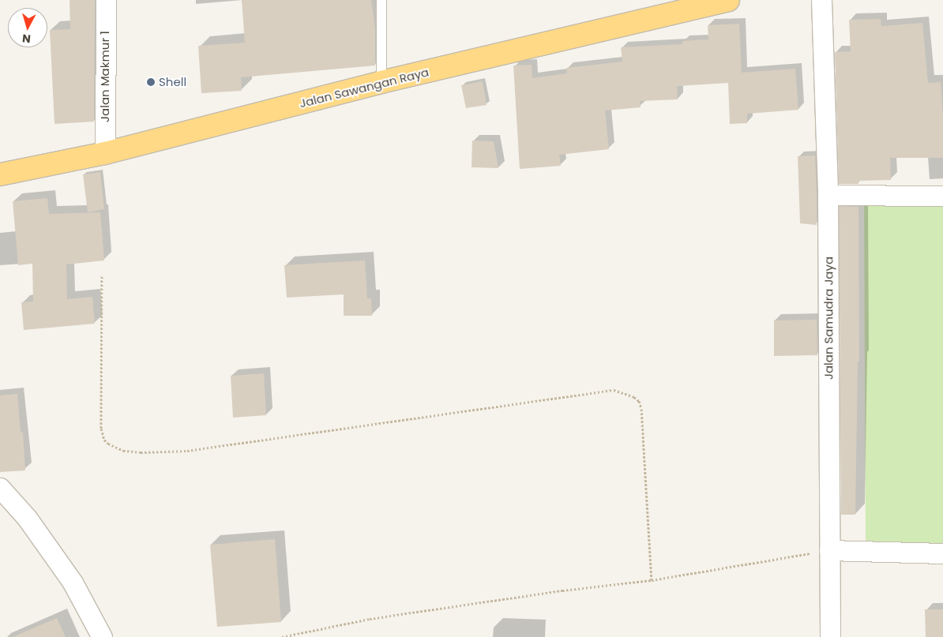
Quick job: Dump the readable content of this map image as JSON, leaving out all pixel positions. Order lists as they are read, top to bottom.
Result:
{
  "streets": {
    "highway": ["Jalan Sawangan Raya"],
    "street": ["Jalan Makmur 1", "Jalan Samudra Jaya"]
  },
  "crossings": [
    ["Jalan Makmur 1", "Jalan Sawangan Raya"]
  ],
  "places": ["Shell"],
  "north": "bottom"
}
